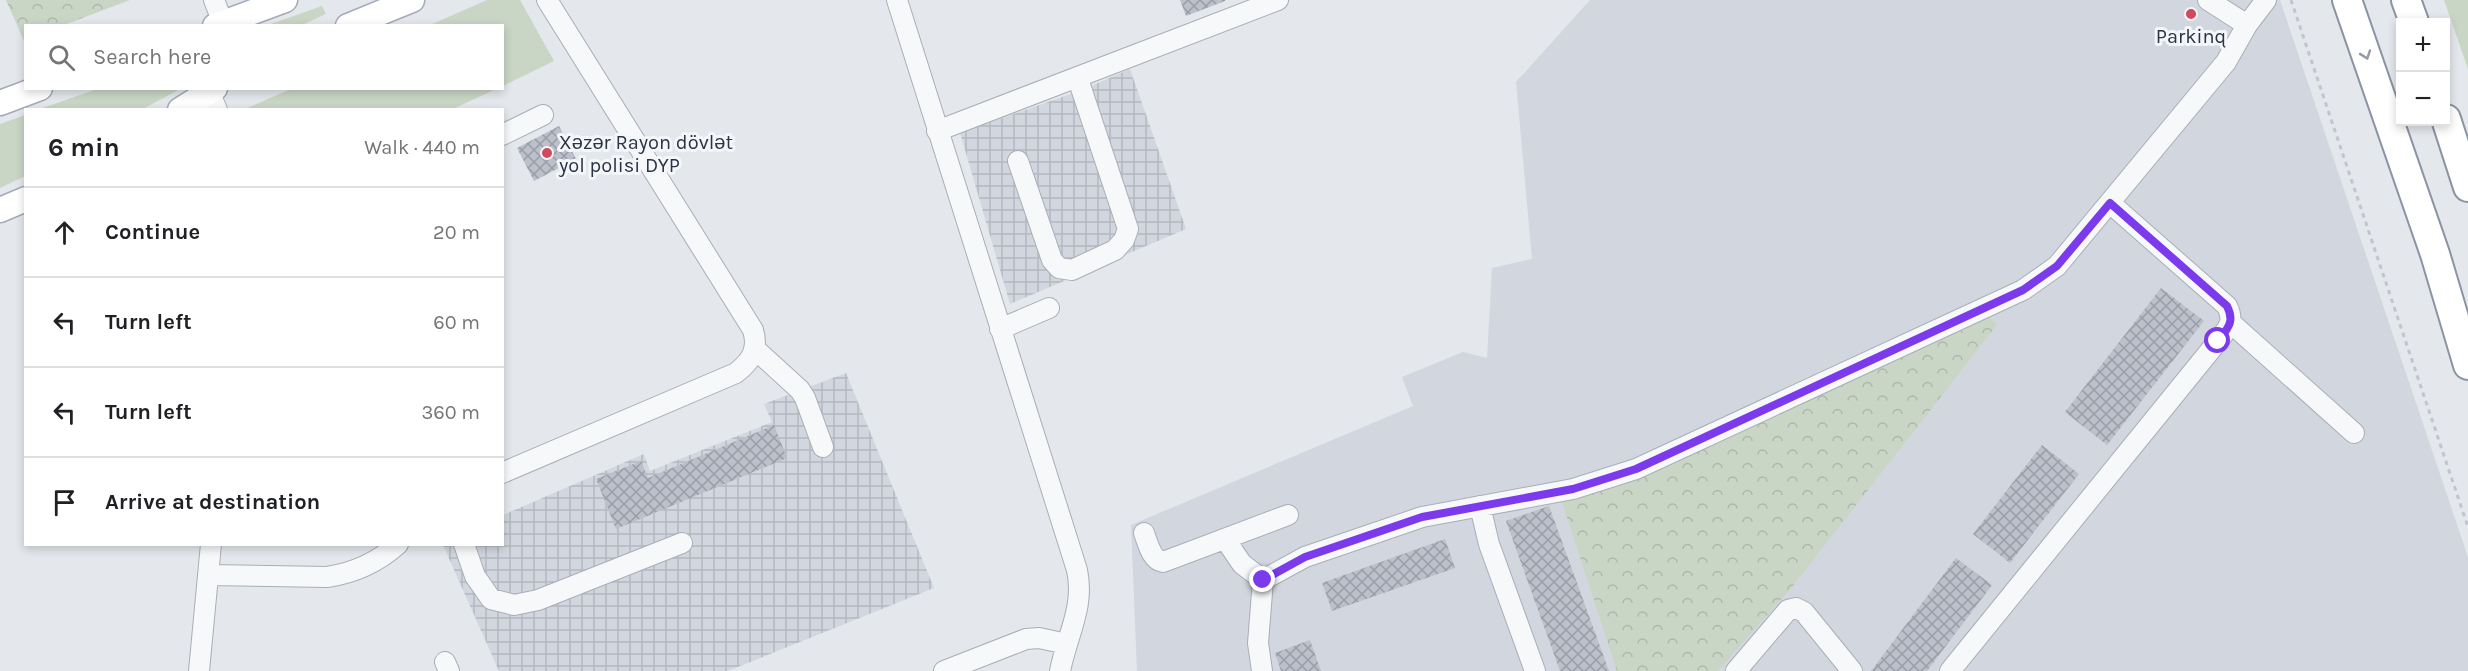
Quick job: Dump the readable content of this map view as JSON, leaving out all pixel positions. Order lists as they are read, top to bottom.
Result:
{
  "places": ["Parkinq", "Xəzər Rayon dövlət yol polisi DYP"],
  "page": {
    "map_buttons": ["+", "−"],
    "search": "Search here",
    "heading": ["6 min", "Walk · 440 m"],
    "list": [
      ["Continue", "20 m"],
      ["Turn left", "60 m"],
      ["Turn left", "360 m"],
      "Arrive at destination"
    ]
  }
}
